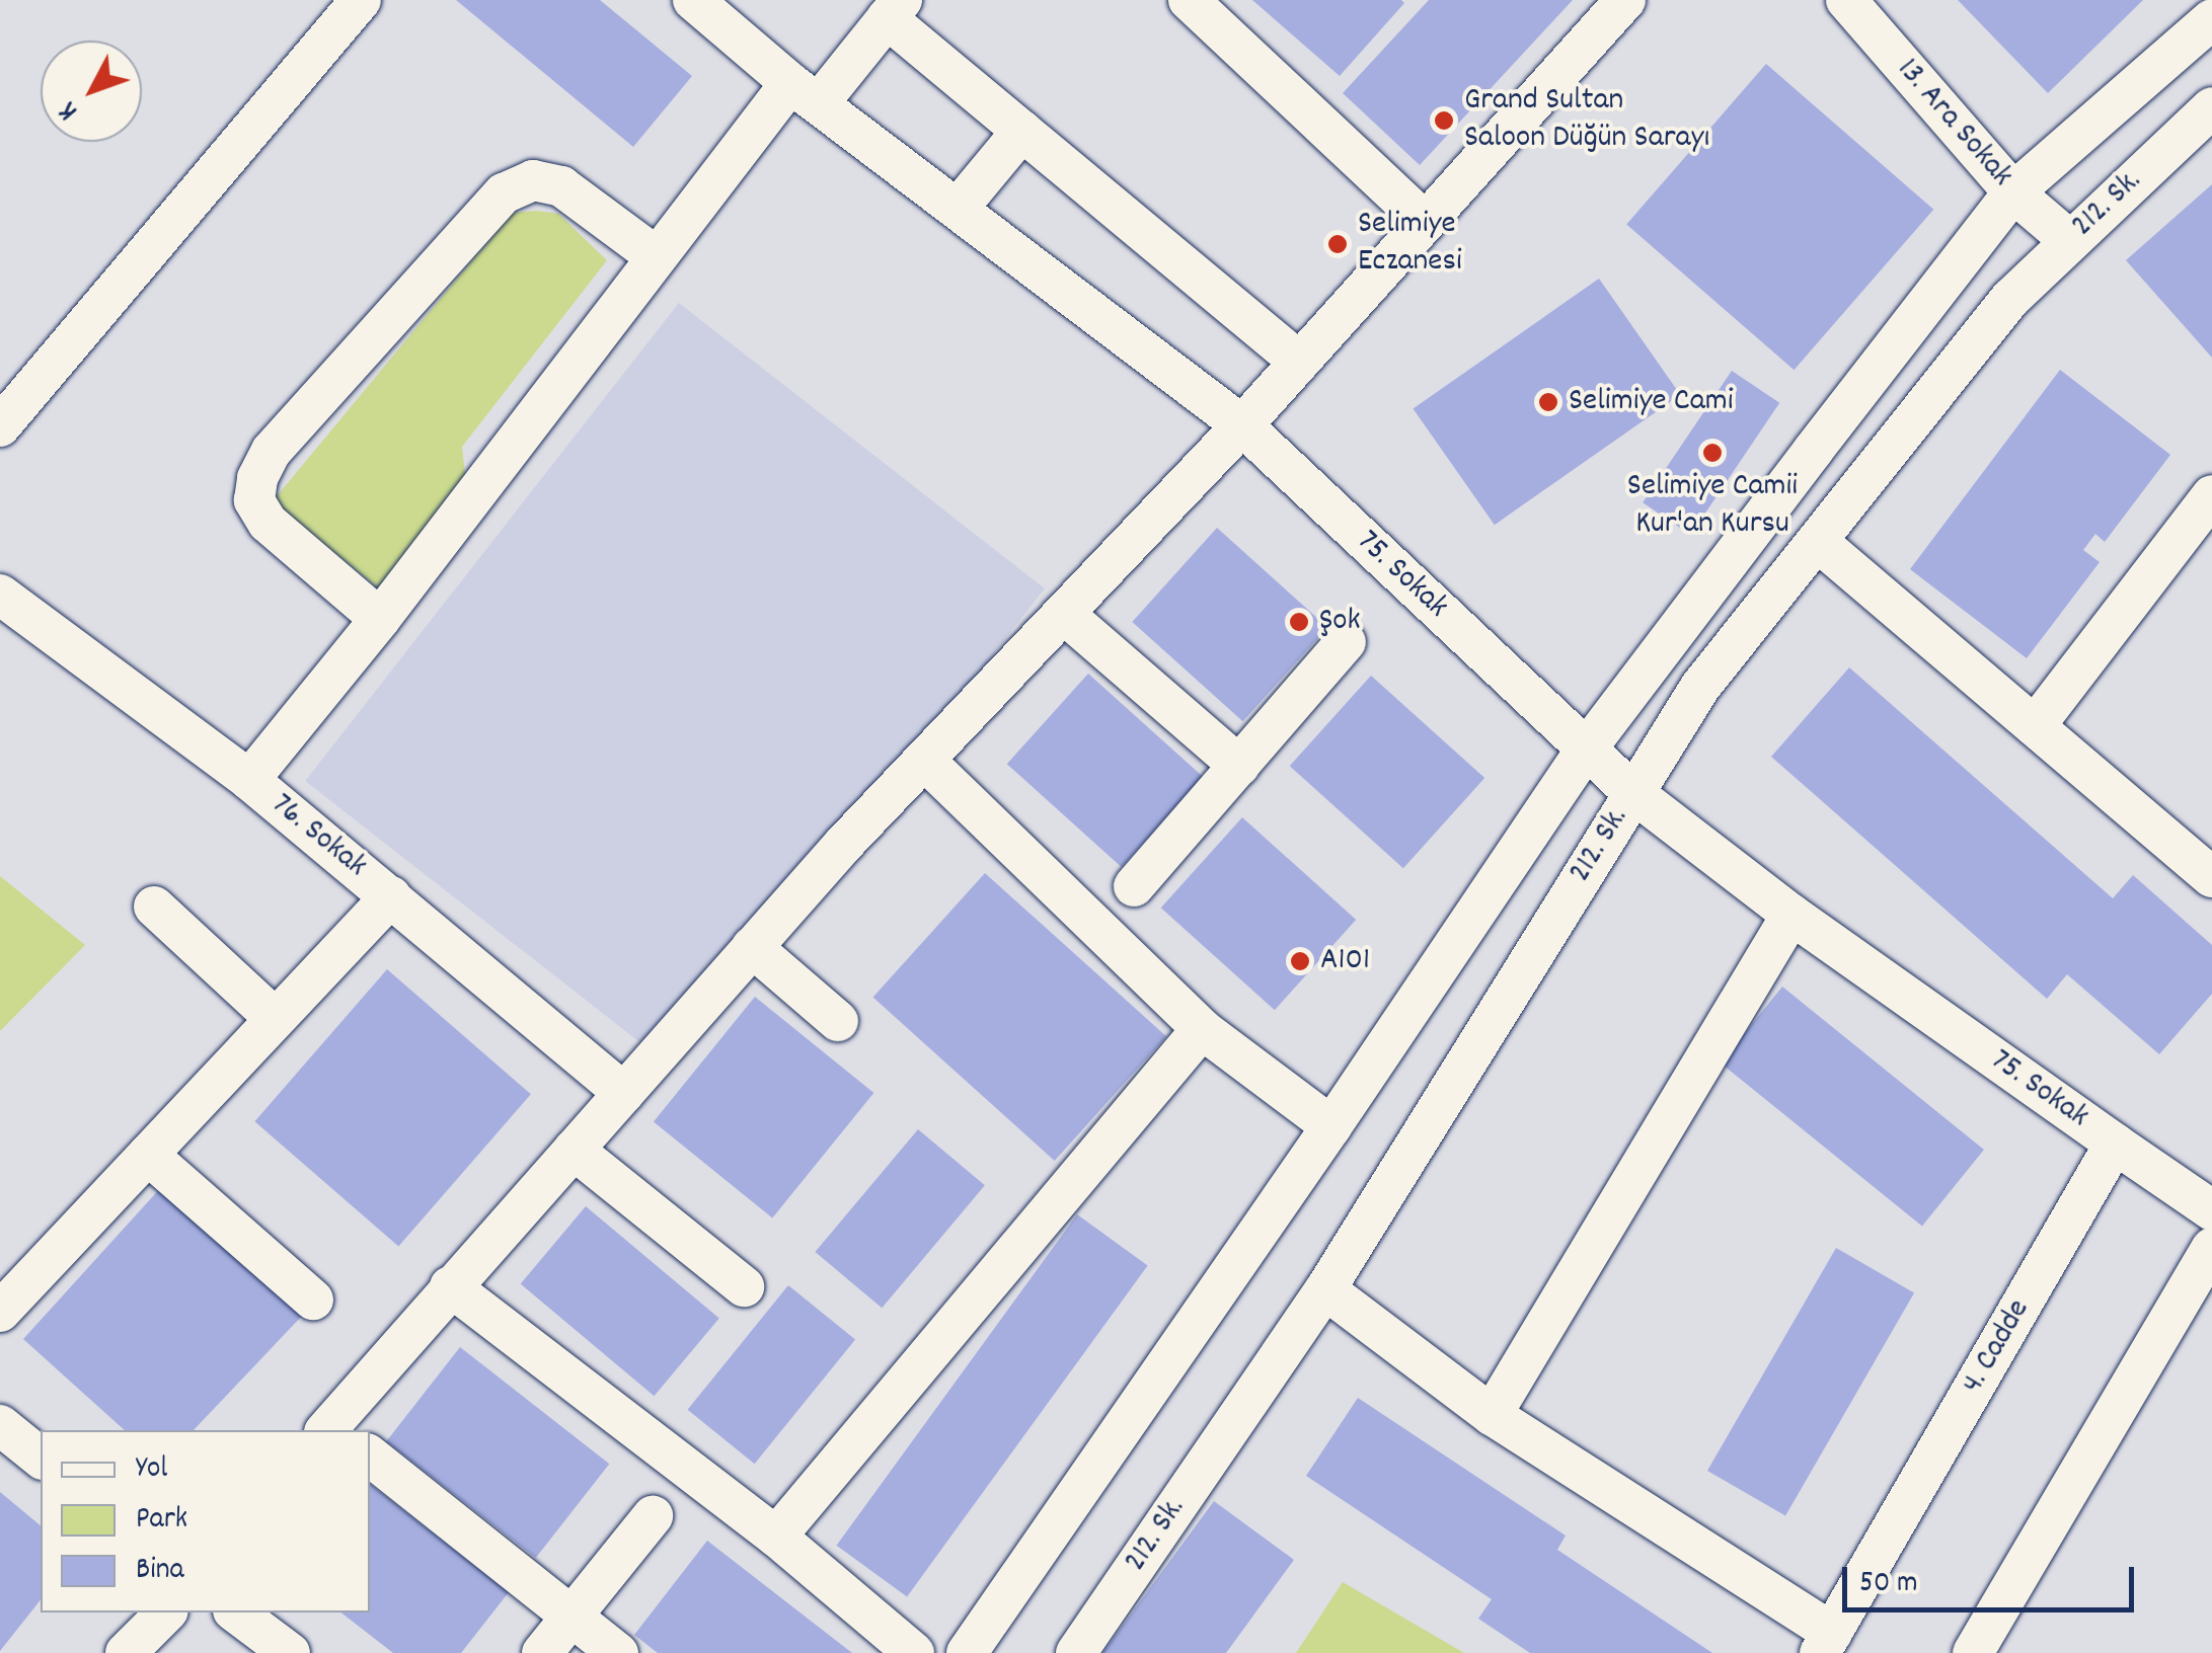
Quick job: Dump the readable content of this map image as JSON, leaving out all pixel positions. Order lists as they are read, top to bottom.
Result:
{
  "streets": {
    "street": [
      "13. Ara Sokak",
      "212. Sk.",
      "75. Sokak",
      "76. Sokak",
      "4. Cadde"
    ]
  },
  "crossings": [
    ["13. Ara Sokak", "212. Sk."],
    ["212. Sk.", "75. Sokak"],
    ["75. Sokak", "4. Cadde"]
  ],
  "places": [
    "Grand Sultan Saloon Düğün Sarayı",
    "Selimiye Eczanesi",
    "Selimiye Cami",
    "Selimiye Camii Kur'an Kursu",
    "Şok",
    "A101"
  ],
  "legend": ["Yol", "Park", "Bina"],
  "scale_bar": "50 m",
  "north": "bottom left"
}
